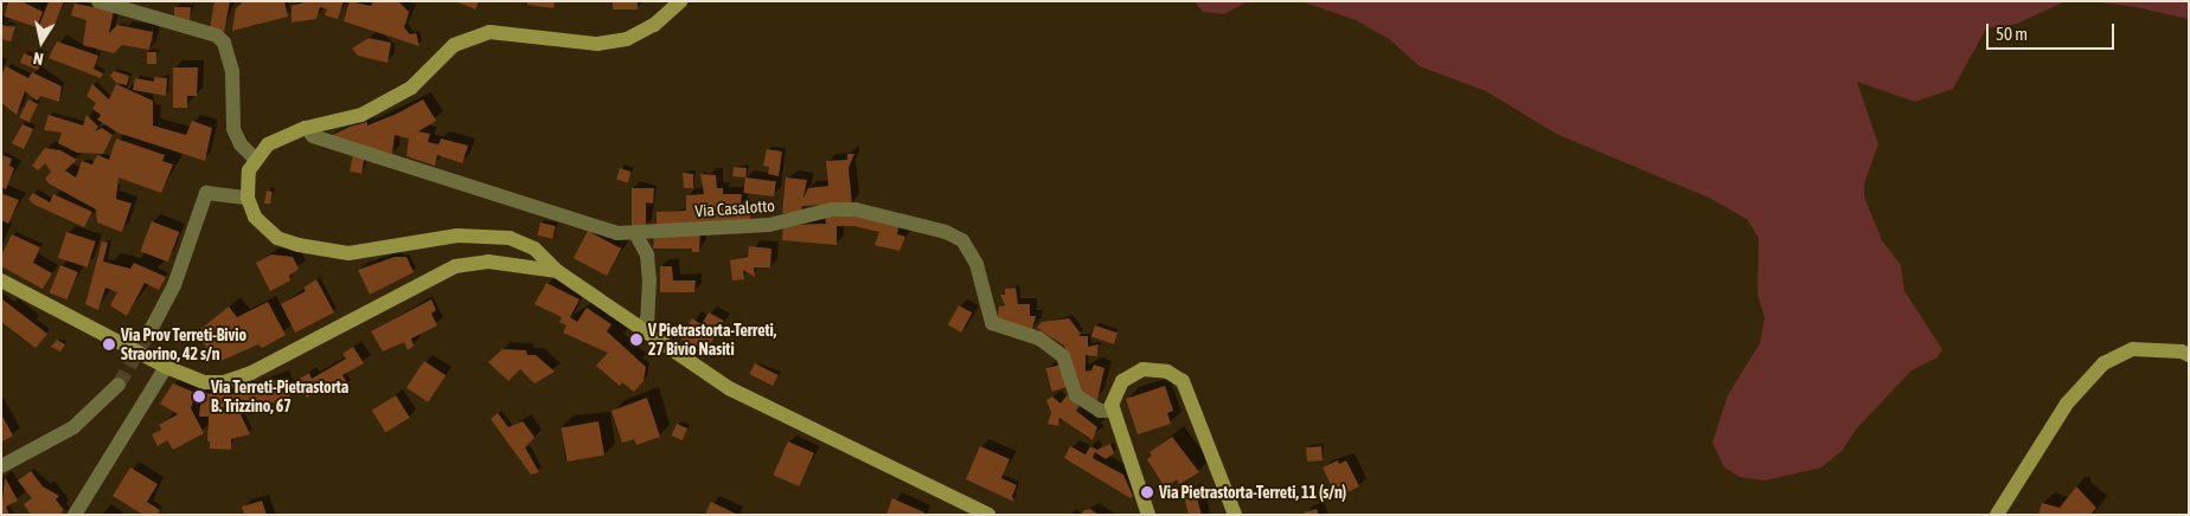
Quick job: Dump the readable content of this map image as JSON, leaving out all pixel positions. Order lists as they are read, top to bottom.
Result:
{
  "streets": {
    "street": ["Via Casalotto"]
  },
  "places": [
    "V Pietrastorta-Terreti, 27 Bivio Nasiti",
    "Via Prov Terreti-Bivio Straorino, 42 s/n",
    "Via Terreti-Pietrastorta B. Trizzino, 67",
    "Via Pietrastorta-Terreti, 11 (s/n)"
  ],
  "scale_bar": "50 m",
  "north": "bottom"
}
